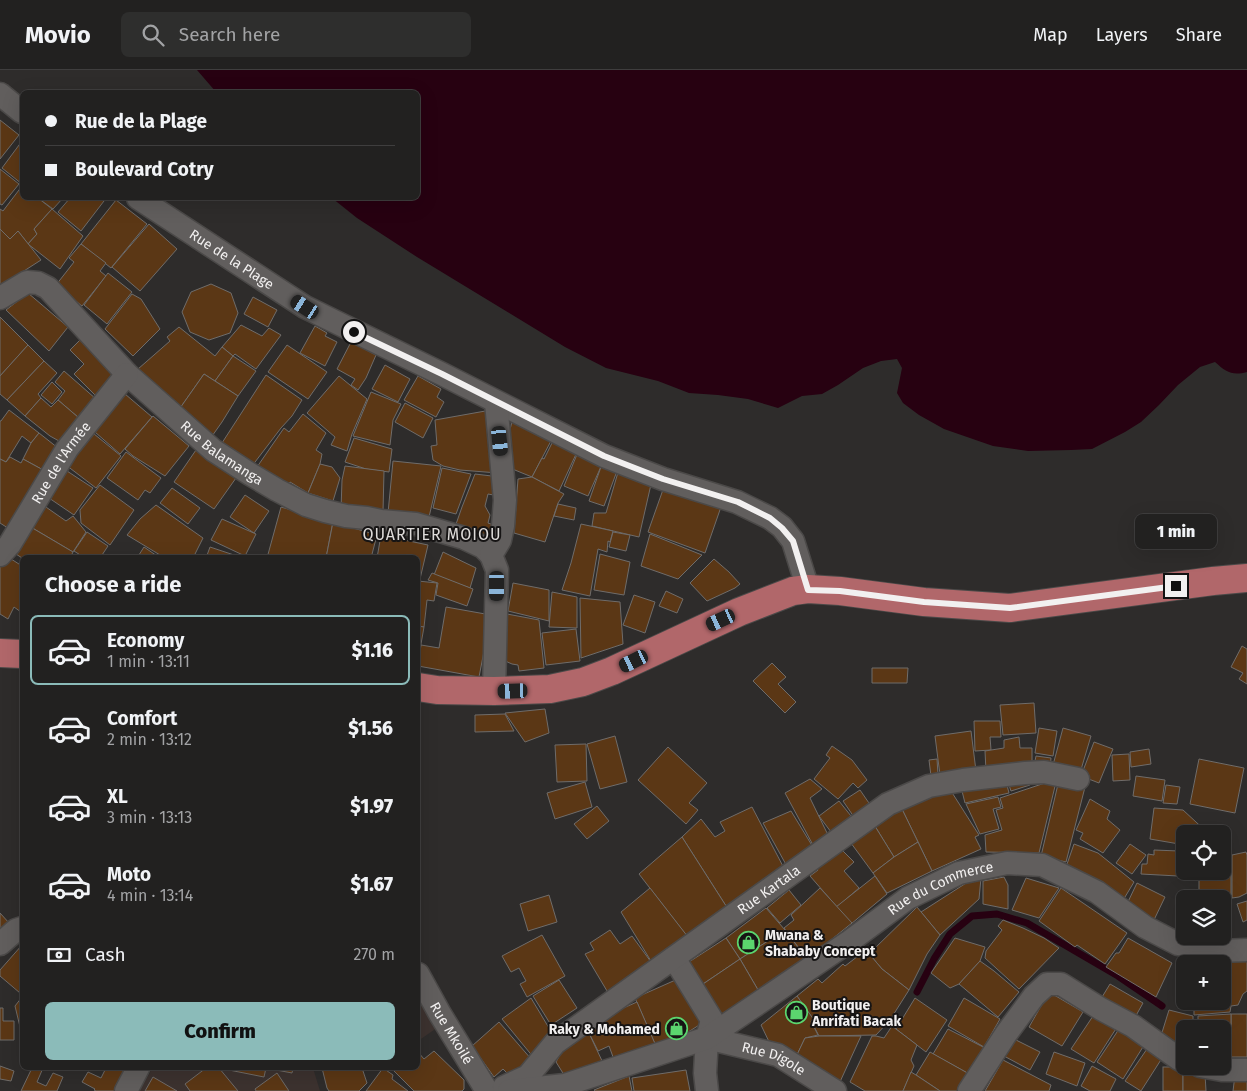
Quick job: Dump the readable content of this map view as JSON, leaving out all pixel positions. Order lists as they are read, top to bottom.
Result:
{
  "streets": {
    "street": [
      "Rue de la Plage",
      "Rue Balamanga",
      "Rue de l'Armée",
      "Rue Kartala",
      "Rue du Commerce",
      "Rue Mkoilé",
      "Rue Digole"
    ]
  },
  "crossings": [
    ["Rue Balamanga", "Rue de l'Armée"],
    ["Rue du Commerce", "Rue Digole"]
  ],
  "districts": ["QUARTIER MOIOU"],
  "places": {
    "shop": ["Mwana & Shababy Concept", "Boutique Anrifati Bacak", "Raky & Mohamed"]
  },
  "page": {
    "header": "Movio",
    "search": "Search here",
    "nav": ["Map", "Layers", "Share"],
    "banner": ["Rue de la Plage", "Boulevard Cotry"],
    "bubble": "1 min",
    "heading": "Choose a ride",
    "list": [
      {
        "name": "Economy",
        "note": "1 min · 13:11",
        "value": "$1.16"
      },
      {
        "name": "Comfort",
        "note": "2 min · 13:12",
        "value": "$1.56"
      },
      {
        "name": "XL",
        "note": "3 min · 13:13",
        "value": "$1.97"
      },
      {
        "name": "Moto",
        "note": "4 min · 13:14",
        "value": "$1.67"
      }
    ],
    "map_buttons": ["+", "−"],
    "pay": ["Cash", "270 m"],
    "buttons": "Confirm"
  }
}
